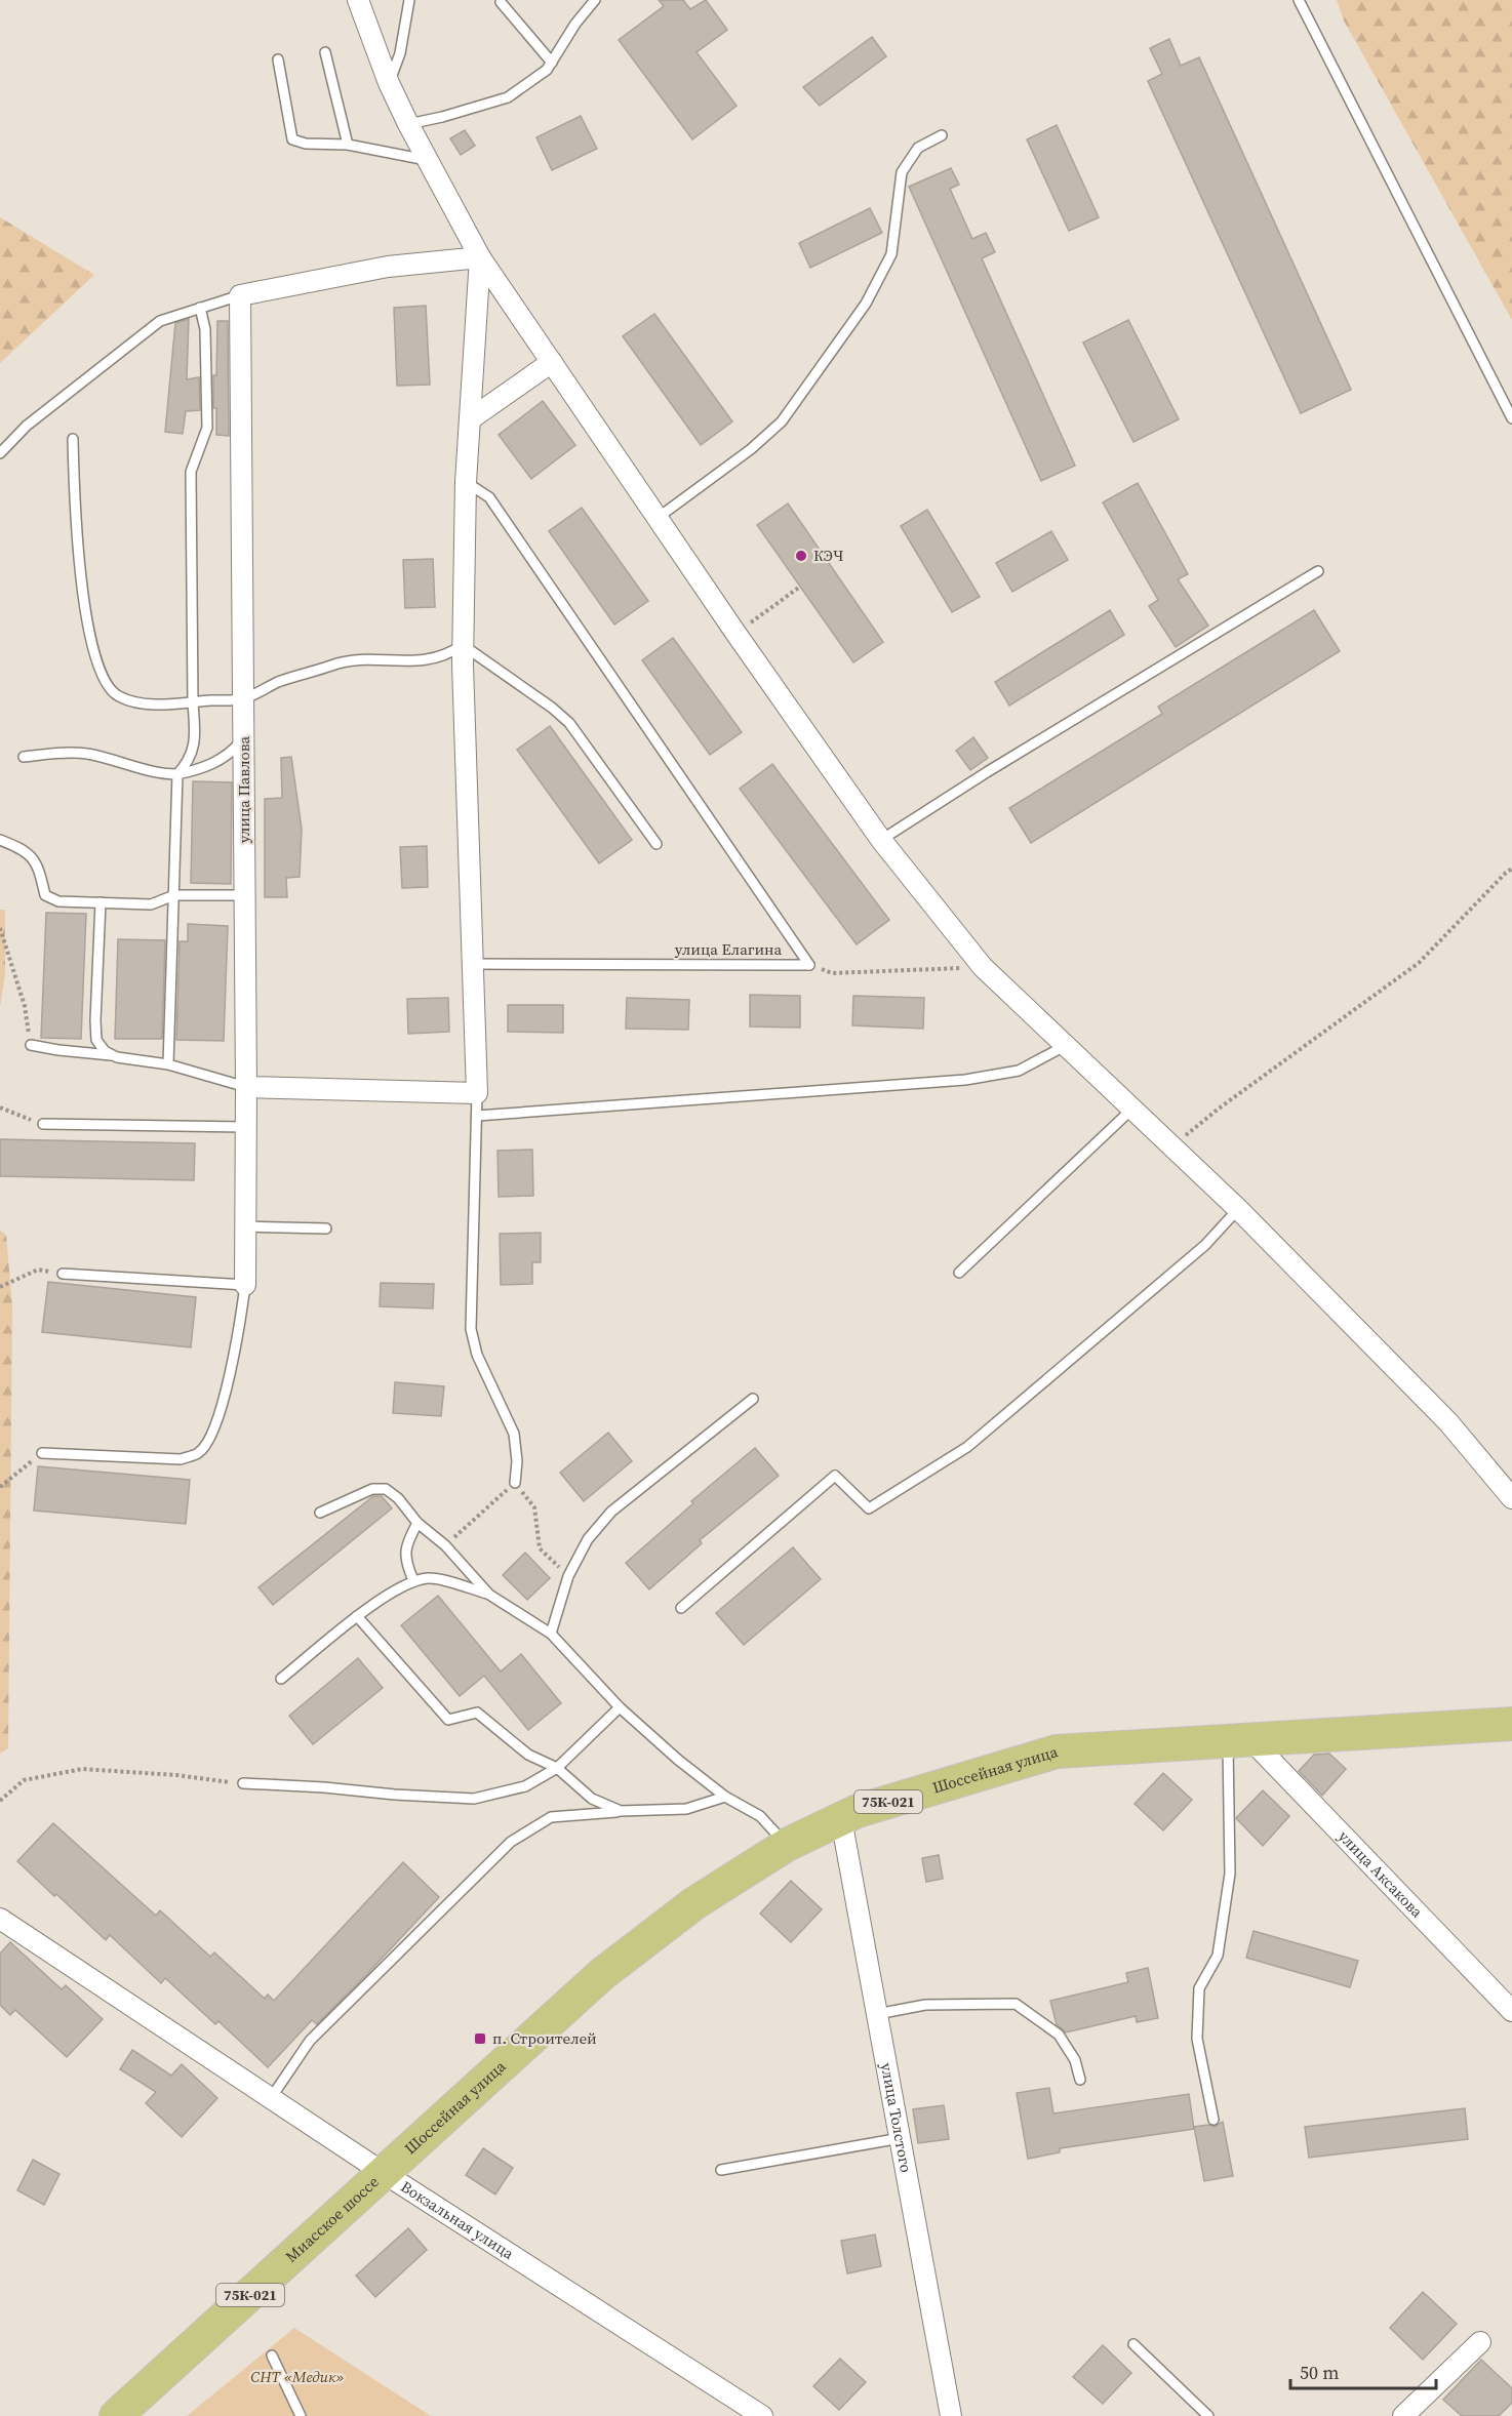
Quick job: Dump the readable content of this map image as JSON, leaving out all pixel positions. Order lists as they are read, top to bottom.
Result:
{
  "streets": {
    "main road": ["Шоссейная улица", "75К-021", "Миасское шоссе"],
    "street": [
      "улица Павлова",
      "улица Аксакова",
      "улица Толстого",
      "Вокзальная улица"
    ],
    "lane": ["улица Елагина"]
  },
  "crossings": [
    ["Шоссейная улица", "улица Аксакова"],
    ["Шоссейная улица", "улица Толстого"],
    ["Шоссейная улица", "Миасское шоссе"],
    ["Шоссейная улица", "Вокзальная улица"],
    ["Миасское шоссе", "Вокзальная улица"]
  ],
  "parks": ["СНТ «Медик»"],
  "places": {
    "other": ["КЭЧ"],
    "transit": ["п. Строителей"]
  },
  "scale_bar": "50 m"
}
